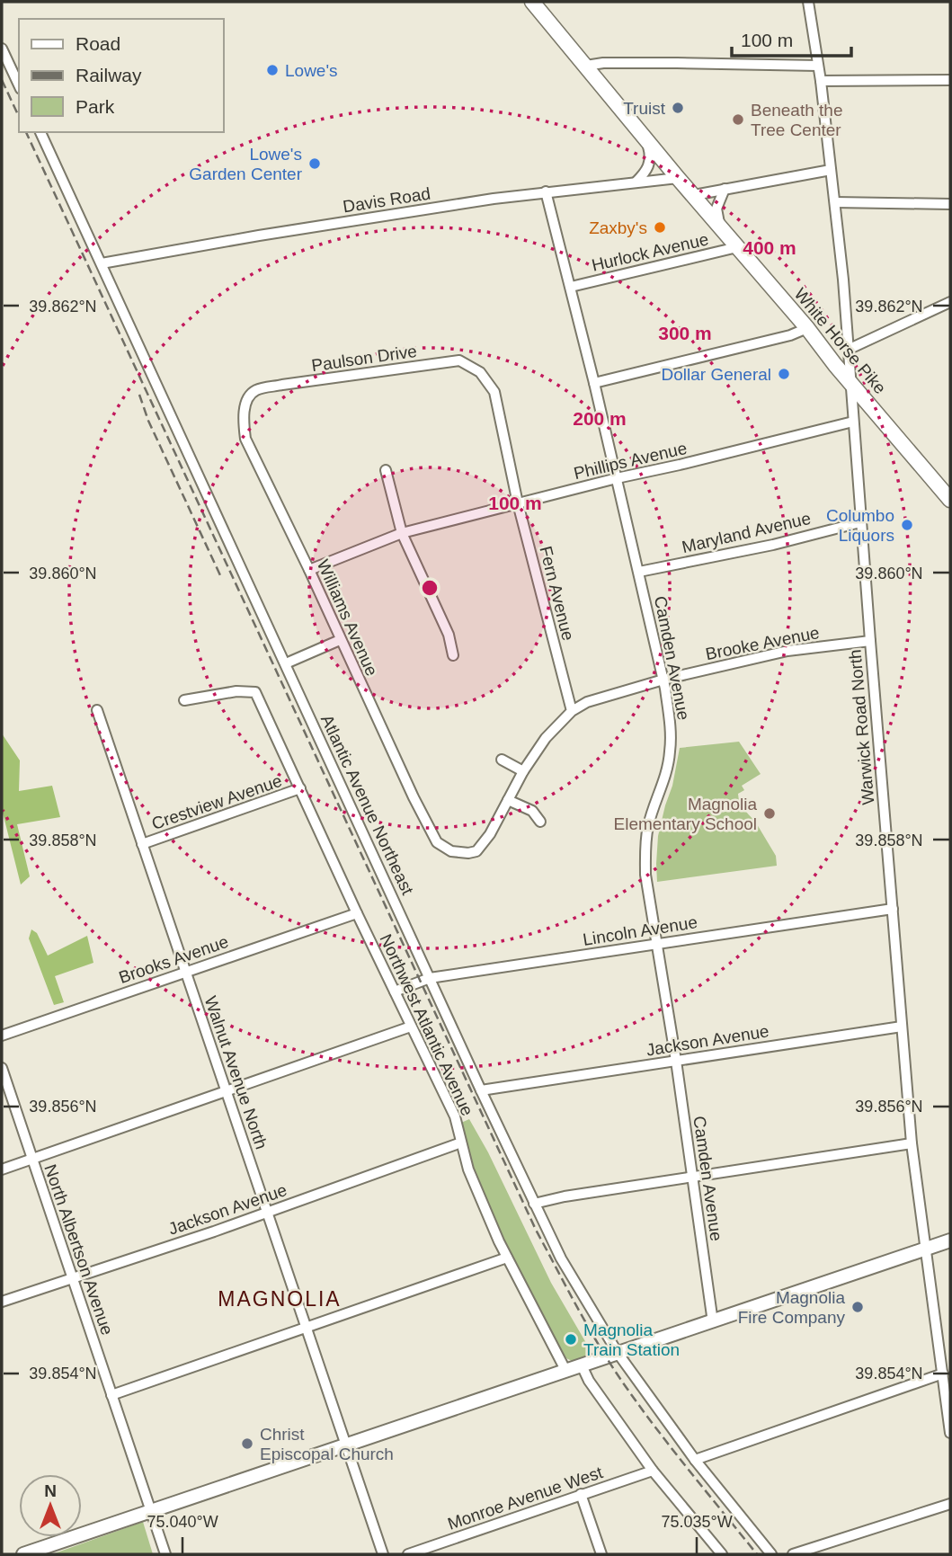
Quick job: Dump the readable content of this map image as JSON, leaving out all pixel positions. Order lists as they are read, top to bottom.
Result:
{
  "streets": {
    "highway": ["White Horse Pike"],
    "street": [
      "Davis Road",
      "Hurlock Avenue",
      "Paulson Drive",
      "Phillips Avenue",
      "Maryland Avenue",
      "Fern Avenue",
      "Williams Avenue",
      "Brooke Avenue",
      "Camden Avenue",
      "Warwick Road North",
      "Crestview Avenue",
      "Atlantic Avenue Northeast",
      "Lincoln Avenue",
      "Brooks Avenue",
      "Northwest Atlantic Avenue",
      "Jackson Avenue",
      "Walnut Avenue North",
      "North Albertson Avenue",
      "Monroe Avenue West"
    ]
  },
  "crossings": [
    ["Davis Road", "White Horse Pike"],
    ["Davis Road", "Camden Avenue"],
    ["Davis Road", "Atlantic Avenue Northeast"],
    ["Hurlock Avenue", "White Horse Pike"],
    ["Hurlock Avenue", "Camden Avenue"],
    ["White Horse Pike", "Warwick Road North"],
    ["Paulson Drive", "Fern Avenue"],
    ["Paulson Drive", "Williams Avenue"],
    ["Phillips Avenue", "Fern Avenue"],
    ["Phillips Avenue", "Williams Avenue"],
    ["Phillips Avenue", "Camden Avenue"],
    ["Phillips Avenue", "Warwick Road North"],
    ["Maryland Avenue", "Camden Avenue"],
    ["Maryland Avenue", "Warwick Road North"],
    ["Fern Avenue", "Brooke Avenue"],
    ["Williams Avenue", "Brooke Avenue"],
    ["Brooke Avenue", "Camden Avenue"],
    ["Brooke Avenue", "Warwick Road North"],
    ["Camden Avenue", "Lincoln Avenue"],
    ["Camden Avenue", "Jackson Avenue"],
    ["Warwick Road North", "Lincoln Avenue"],
    ["Warwick Road North", "Jackson Avenue"],
    ["Crestview Avenue", "Northwest Atlantic Avenue"],
    ["Crestview Avenue", "Walnut Avenue North"],
    ["Atlantic Avenue Northeast", "Lincoln Avenue"],
    ["Atlantic Avenue Northeast", "Jackson Avenue"],
    ["Lincoln Avenue", "Northwest Atlantic Avenue"],
    ["Brooks Avenue", "Northwest Atlantic Avenue"],
    ["Brooks Avenue", "Walnut Avenue North"],
    ["Northwest Atlantic Avenue", "Jackson Avenue"],
    ["Jackson Avenue", "Walnut Avenue North"],
    ["Jackson Avenue", "North Albertson Avenue"]
  ],
  "districts": ["MAGNOLIA"],
  "places": [
    "Lowe's",
    "Truist",
    "Beneath the Tree Center",
    "Lowe's Garden Center",
    "Zaxby's",
    "Dollar General",
    "Columbo Liquors",
    "Magnolia Elementary School",
    "Magnolia Fire Company",
    "Magnolia Train Station",
    "Christ Episcopal Church"
  ],
  "legend": ["Road", "Railway", "Park"],
  "scale_bar": "100 m",
  "north": "top",
  "coordinates": [
    "39.862°N",
    "39.860°N",
    "39.858°N",
    "39.856°N",
    "39.854°N",
    "75.040°W",
    "75.035°W"
  ],
  "rings": [
    "400 m",
    "300 m",
    "200 m",
    "100 m"
  ]
}
